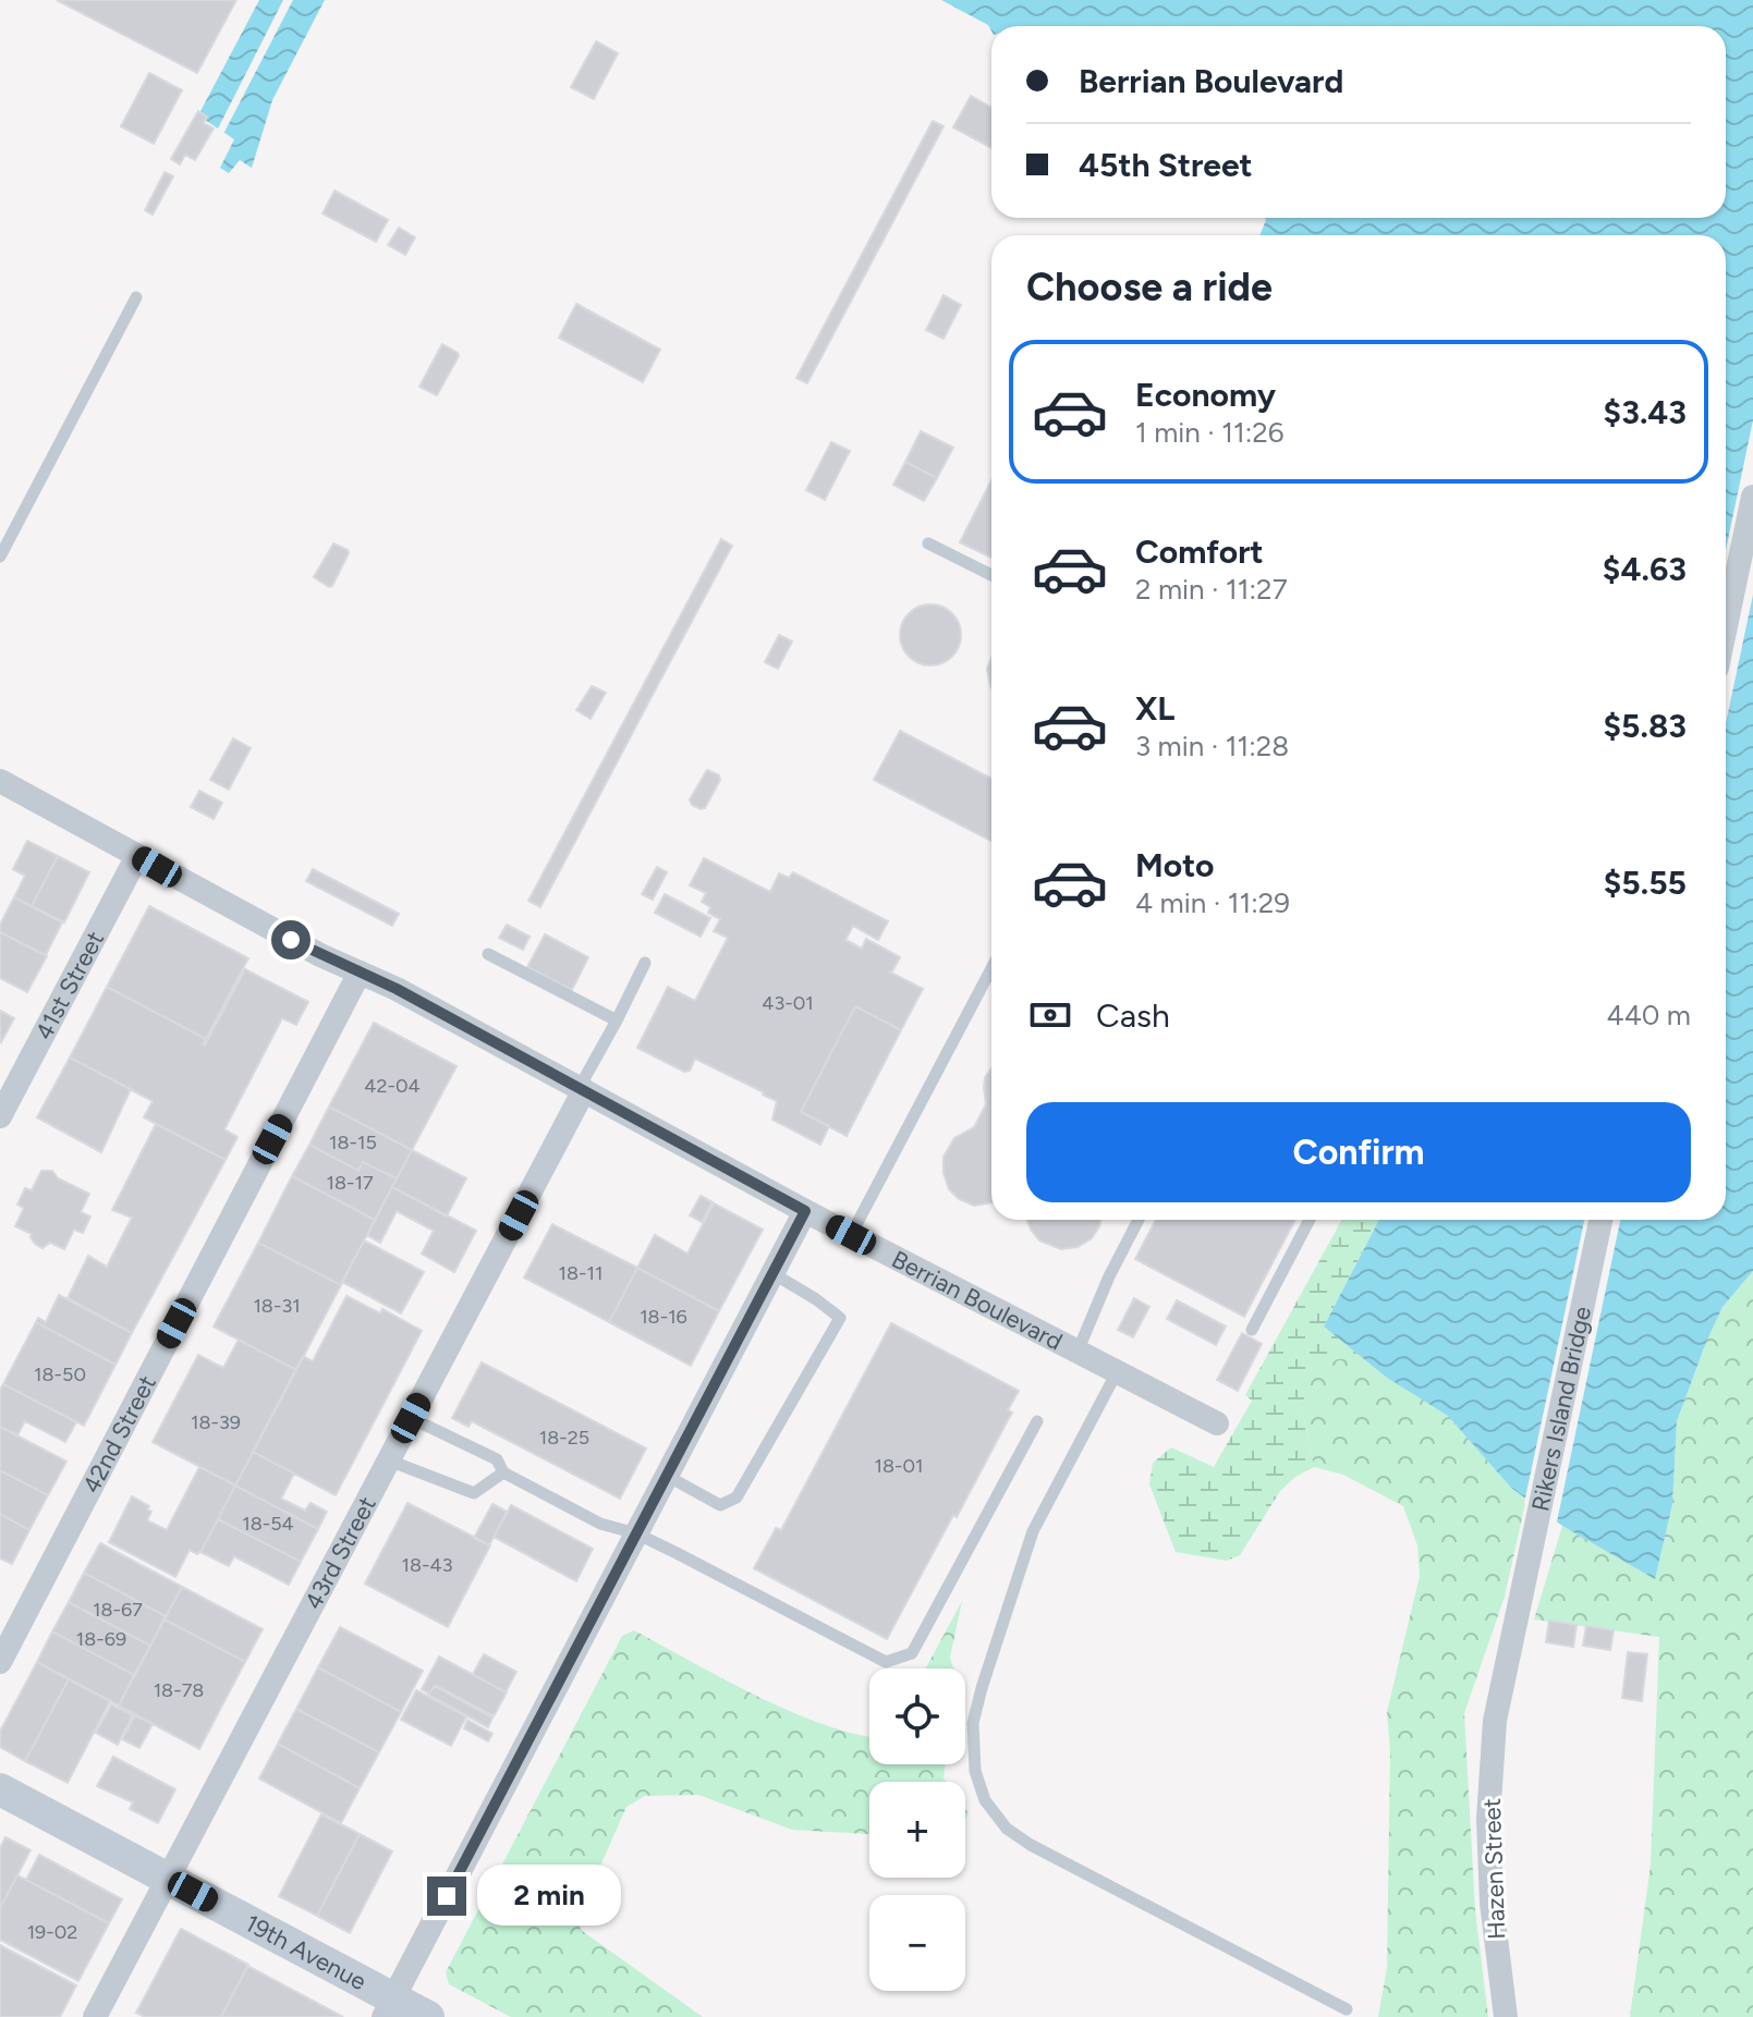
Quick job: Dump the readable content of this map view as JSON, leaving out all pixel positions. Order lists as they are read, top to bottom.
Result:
{
  "streets": {
    "street": [
      "41st Street",
      "Berrian Boulevard",
      "Rikers Island Bridge",
      "42nd Street",
      "43rd Street",
      "Hazen Street",
      "19th Avenue"
    ]
  },
  "crossings": [
    ["41st Street", "Berrian Boulevard"],
    ["Berrian Boulevard", "42nd Street"],
    ["Berrian Boulevard", "43rd Street"],
    ["Rikers Island Bridge", "Hazen Street"],
    ["43rd Street", "19th Avenue"]
  ],
  "house_numbers": [
    "43-01",
    "42-04",
    "18-15",
    "18-17",
    "18-11",
    "18-31",
    "18-16",
    "18-50",
    "18-39",
    "18-25",
    "18-01",
    "18-54",
    "18-43",
    "18-67",
    "18-69",
    "18-78",
    "19-02"
  ],
  "page": {
    "banner": ["Berrian Boulevard", "45th Street"],
    "heading": "Choose a ride",
    "list": [
      {
        "name": "Economy",
        "note": "1 min · 11:26",
        "value": "$3.43"
      },
      {
        "name": "Comfort",
        "note": "2 min · 11:27",
        "value": "$4.63"
      },
      {
        "name": "XL",
        "note": "3 min · 11:28",
        "value": "$5.83"
      },
      {
        "name": "Moto",
        "note": "4 min · 11:29",
        "value": "$5.55"
      }
    ],
    "pay": ["Cash", "440 m"],
    "buttons": "Confirm",
    "map_buttons": ["+", "−"],
    "bubble": "2 min"
  }
}
